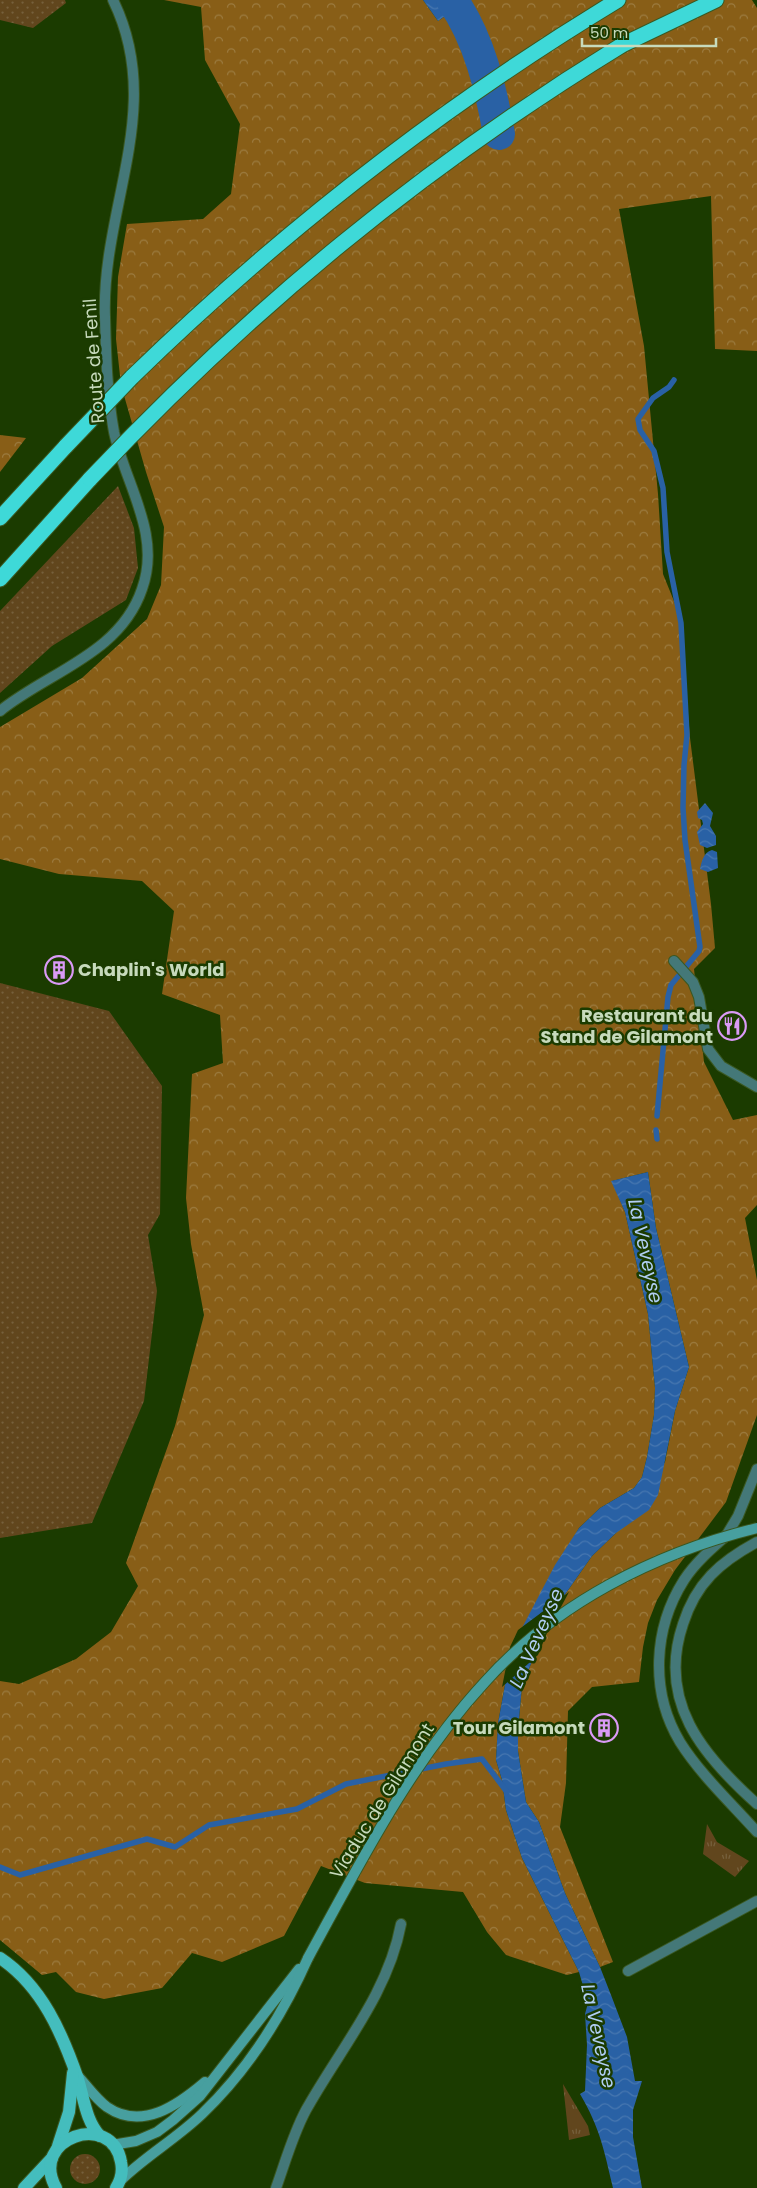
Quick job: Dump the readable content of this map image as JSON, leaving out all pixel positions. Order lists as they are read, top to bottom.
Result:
{
  "streets": {
    "main road": ["Viaduc de Gilamont"],
    "street": ["Route de Fenil"]
  },
  "water": ["La Veveyse"],
  "places": {
    "building": ["Chaplin's World", "Tour Gilamont"],
    "restaurant": ["Restaurant du Stand de Gilamont"]
  },
  "scale_bar": "50 m"
}
